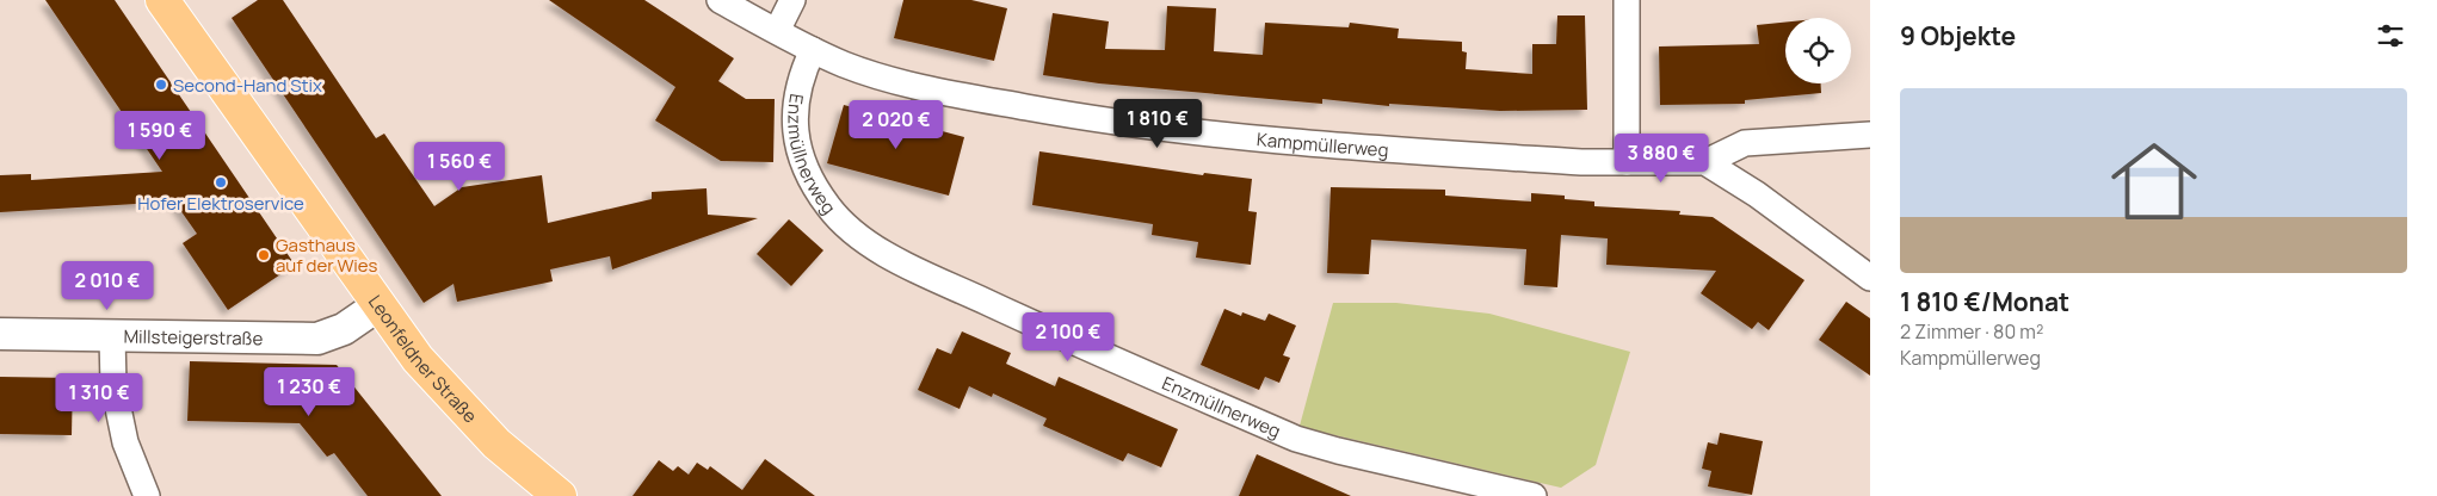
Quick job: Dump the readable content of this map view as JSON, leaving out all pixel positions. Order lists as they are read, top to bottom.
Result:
{
  "streets": {
    "main road": ["Leonfeldner Straße"],
    "street": ["Kampmüllerweg", "Enzmüllnerweg", "Millsteigerstraße"]
  },
  "crossings": [
    ["Kampmüllerweg", "Enzmüllnerweg"],
    ["Millsteigerstraße", "Leonfeldner Straße"]
  ],
  "places": ["Second-Hand Stix", "Hofer Elektroservice", "Gasthaus auf der Wies"],
  "page": {
    "heading": "9 Objekte",
    "list": [
      {
        "name": "1 810 €/Monat",
        "note": "2 Zimmer · 80 m² · Kampmüllerweg"
      }
    ],
    "price": [
      "1 810 €",
      "2 020 €",
      "1 590 €",
      "3 880 €",
      "1 560 €",
      "2 010 €",
      "2 100 €",
      "1 230 €",
      "1 310 €"
    ]
  }
}
